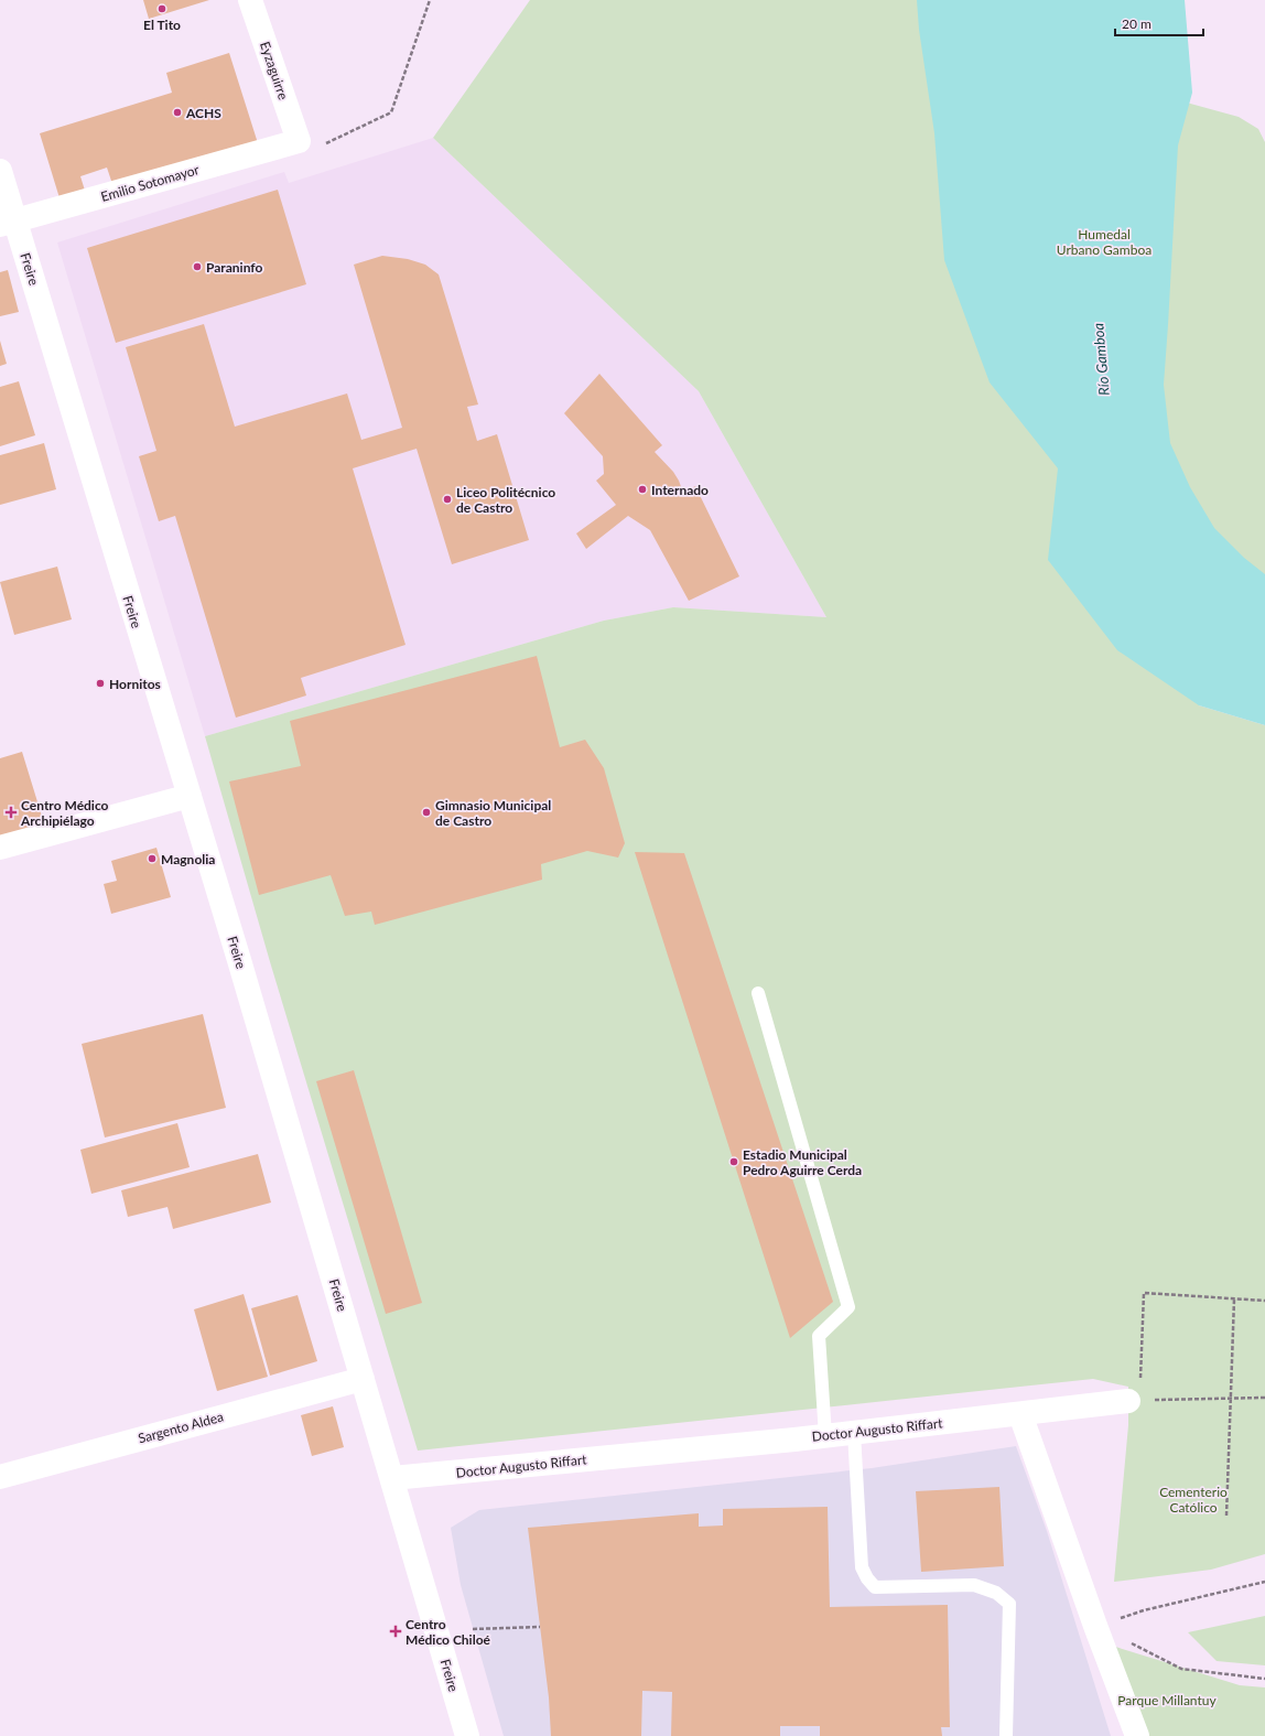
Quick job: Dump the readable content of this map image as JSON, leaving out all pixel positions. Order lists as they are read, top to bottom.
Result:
{
  "streets": {
    "street": [
      "Eyzaguirre",
      "Emilio Sotomayor",
      "Freire",
      "Sargento Aldea",
      "Doctor Augusto Riffart"
    ]
  },
  "crossings": [
    ["Eyzaguirre", "Emilio Sotomayor"],
    ["Emilio Sotomayor", "Freire"],
    ["Freire", "Sargento Aldea"],
    ["Freire", "Doctor Augusto Riffart"]
  ],
  "water": ["Río Gamboa"],
  "parks": ["Humedal Urbano Gamboa", "Cementerio Católico", "Parque Millantuy"],
  "places": {
    "other": [
      "El Tito",
      "ACHS",
      "Paraninfo",
      "Internado",
      "Liceo Politécnico de Castro",
      "Hornitos",
      "Gimnasio Municipal de Castro",
      "Magnolia",
      "Estadio Municipal Pedro Aguirre Cerda"
    ],
    "health": ["Centro Médico Archipiélago", "Centro Médico Chiloé"]
  },
  "scale_bar": "20 m"
}
